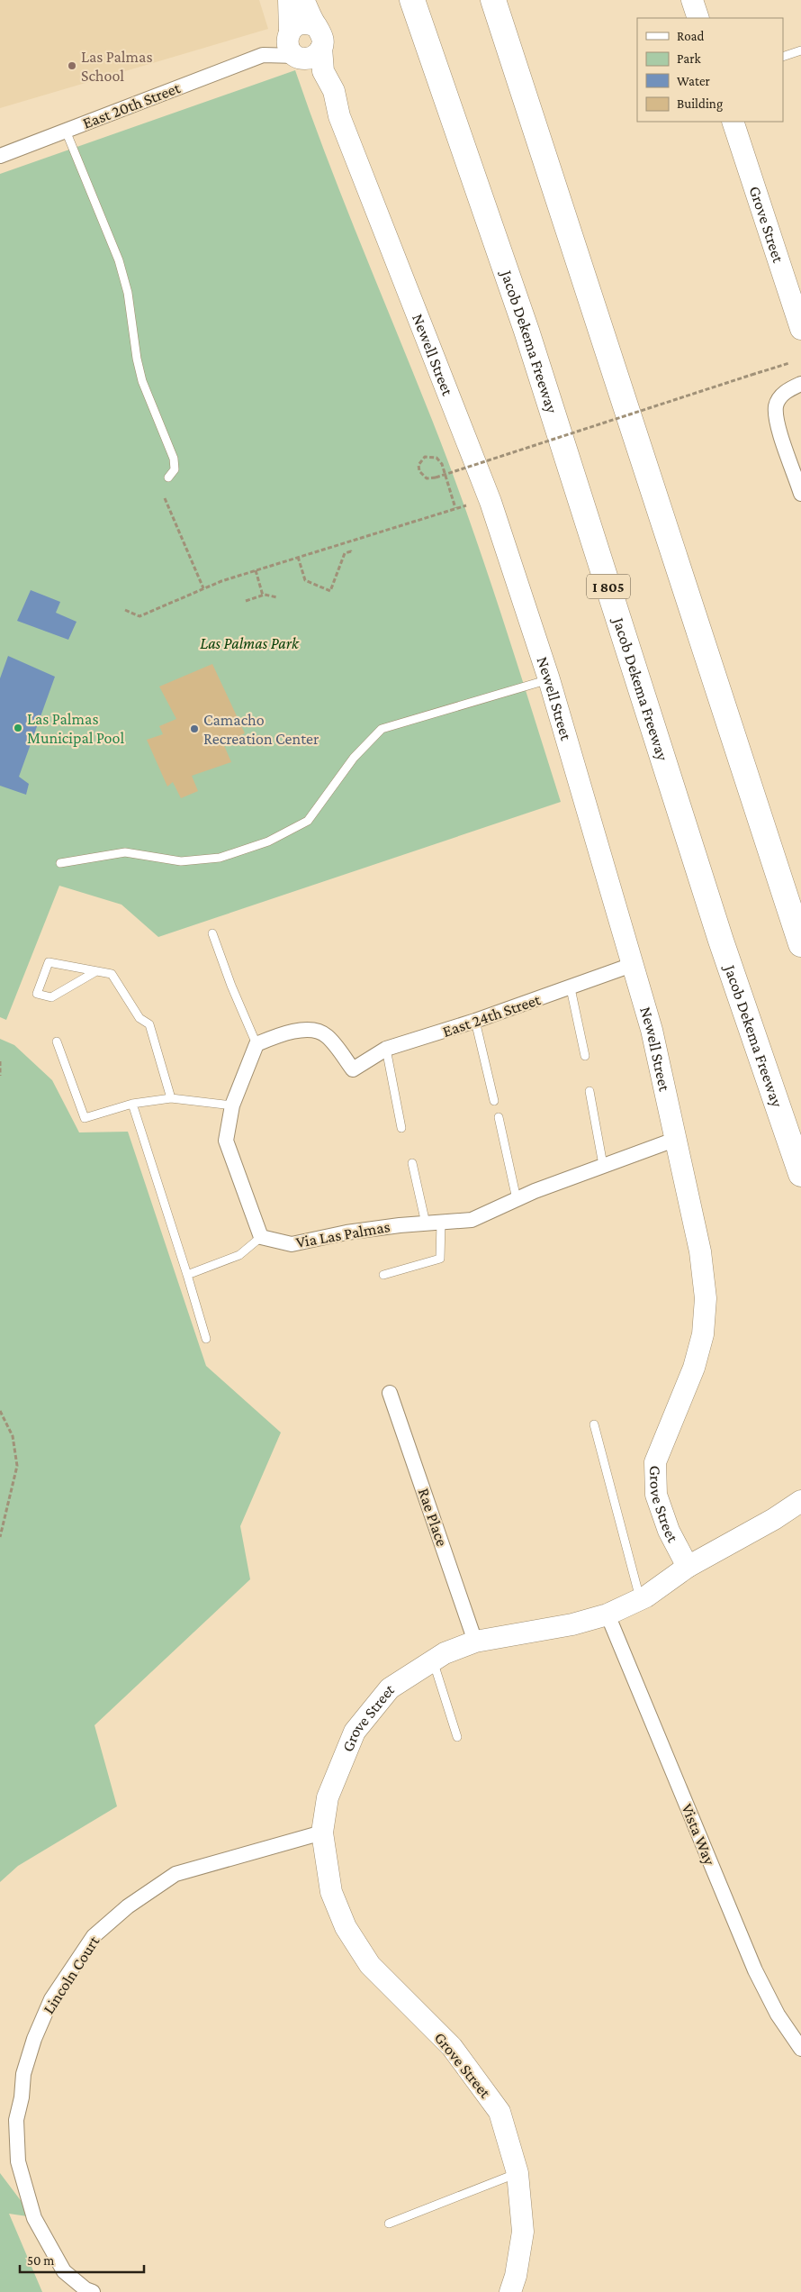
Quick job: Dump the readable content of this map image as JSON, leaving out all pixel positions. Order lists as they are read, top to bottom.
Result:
{
  "streets": {
    "highway": ["Jacob Dekema Freeway", "I 805"],
    "street": [
      "East 20th Street",
      "Grove Street",
      "Newell Street",
      "East 24th Street",
      "Via Las Palmas",
      "Rae Place",
      "Vista Way",
      "Lincoln Court"
    ]
  },
  "crossings": [
    ["East 20th Street", "Newell Street"],
    ["Grove Street", "Newell Street"],
    ["Grove Street", "Rae Place"],
    ["Grove Street", "Vista Way"],
    ["Grove Street", "Lincoln Court"],
    ["Newell Street", "East 24th Street"],
    ["Newell Street", "Via Las Palmas"]
  ],
  "parks": ["Las Palmas Park"],
  "places": ["Las Palmas School", "Las Palmas Municipal Pool", "Camacho Recreation Center"],
  "legend": [
    "Road",
    "Park",
    "Water",
    "Building"
  ],
  "scale_bar": "50 m"
}
